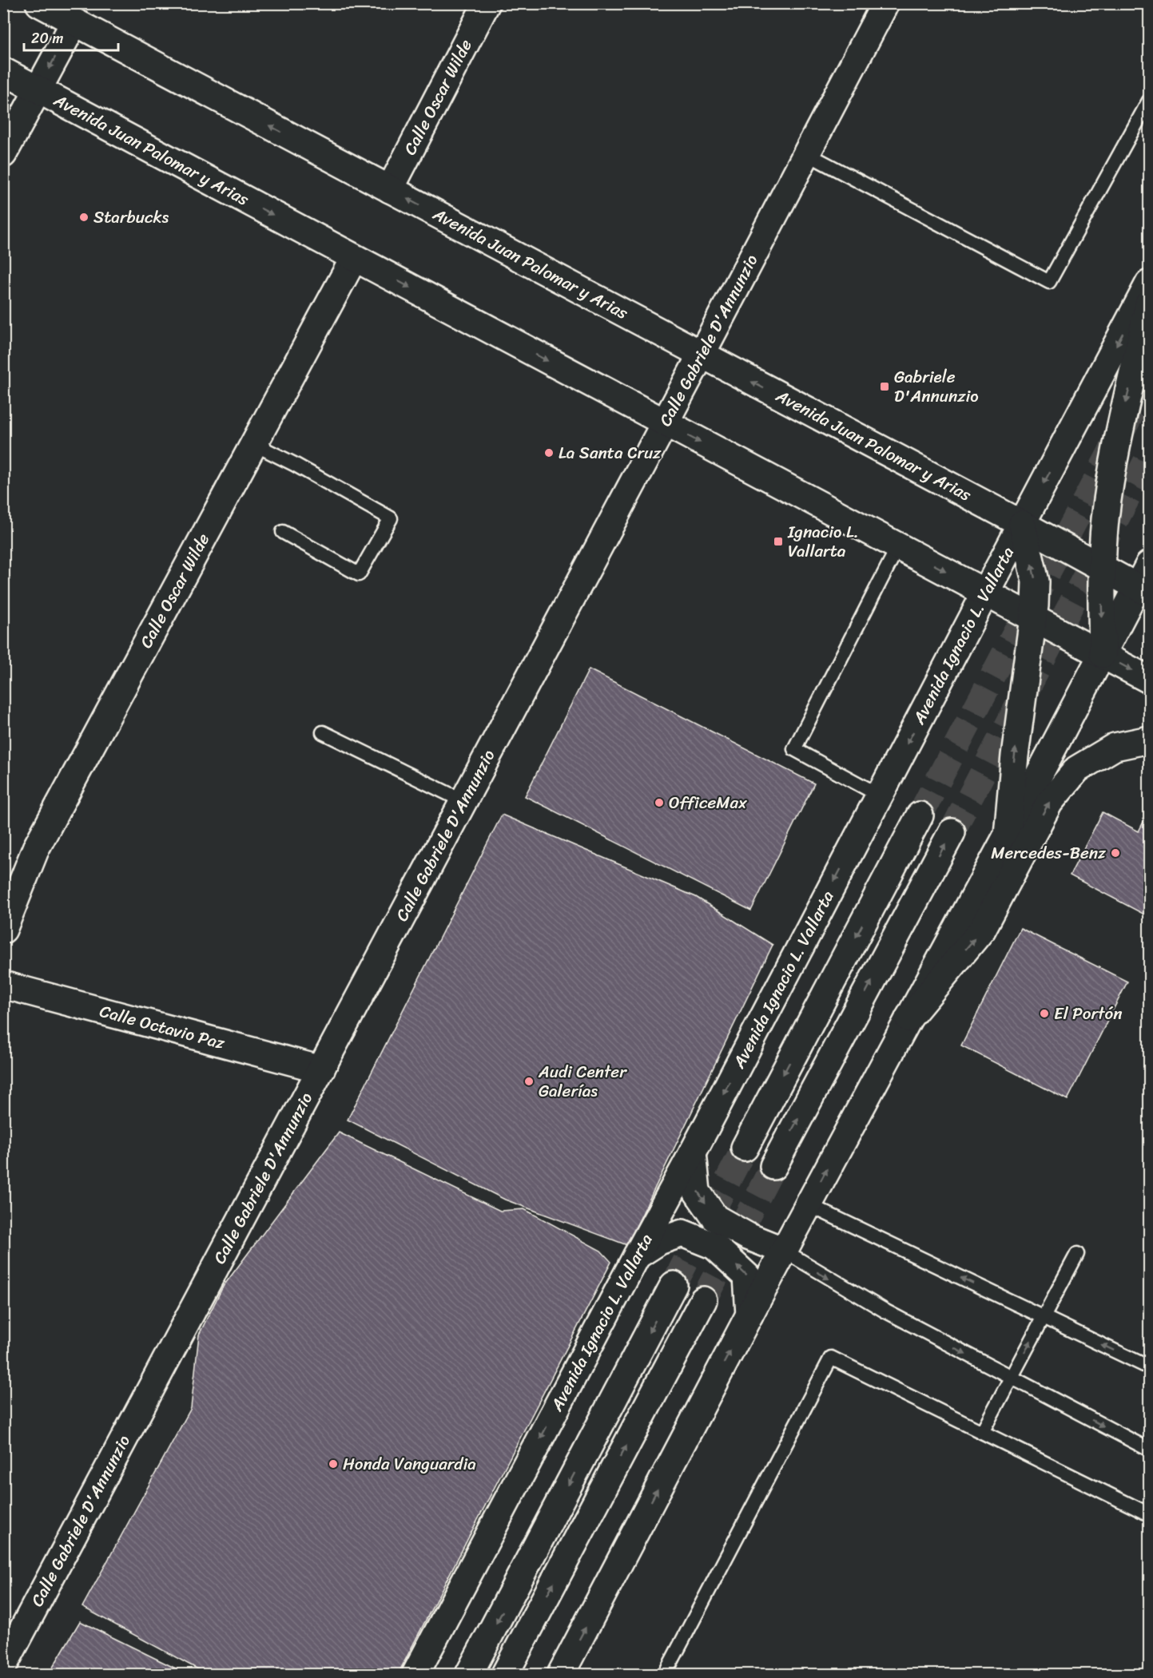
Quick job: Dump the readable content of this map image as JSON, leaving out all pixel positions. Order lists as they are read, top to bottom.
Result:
{
  "streets": {
    "main road": [
      "Calle Oscar Wilde",
      "Avenida Juan Palomar y Arias",
      "Calle Gabriele D'Annunzio",
      "Avenida Ignacio L. Vallarta",
      "Calle Octavio Paz"
    ]
  },
  "crossings": [
    ["Calle Oscar Wilde", "Avenida Juan Palomar y Arias"],
    ["Avenida Juan Palomar y Arias", "Calle Gabriele D'Annunzio"],
    ["Avenida Juan Palomar y Arias", "Avenida Ignacio L. Vallarta"],
    ["Calle Gabriele D'Annunzio", "Calle Octavio Paz"]
  ],
  "places": {
    "other": [
      "Starbucks",
      "La Santa Cruz",
      "OfficeMax",
      "Mercedes-Benz",
      "El Portón",
      "Audi Center Galerías",
      "Honda Vanguardia"
    ],
    "transit": ["Gabriele D'Annunzio", "Ignacio L. Vallarta"]
  },
  "scale_bar": "20 m"
}
